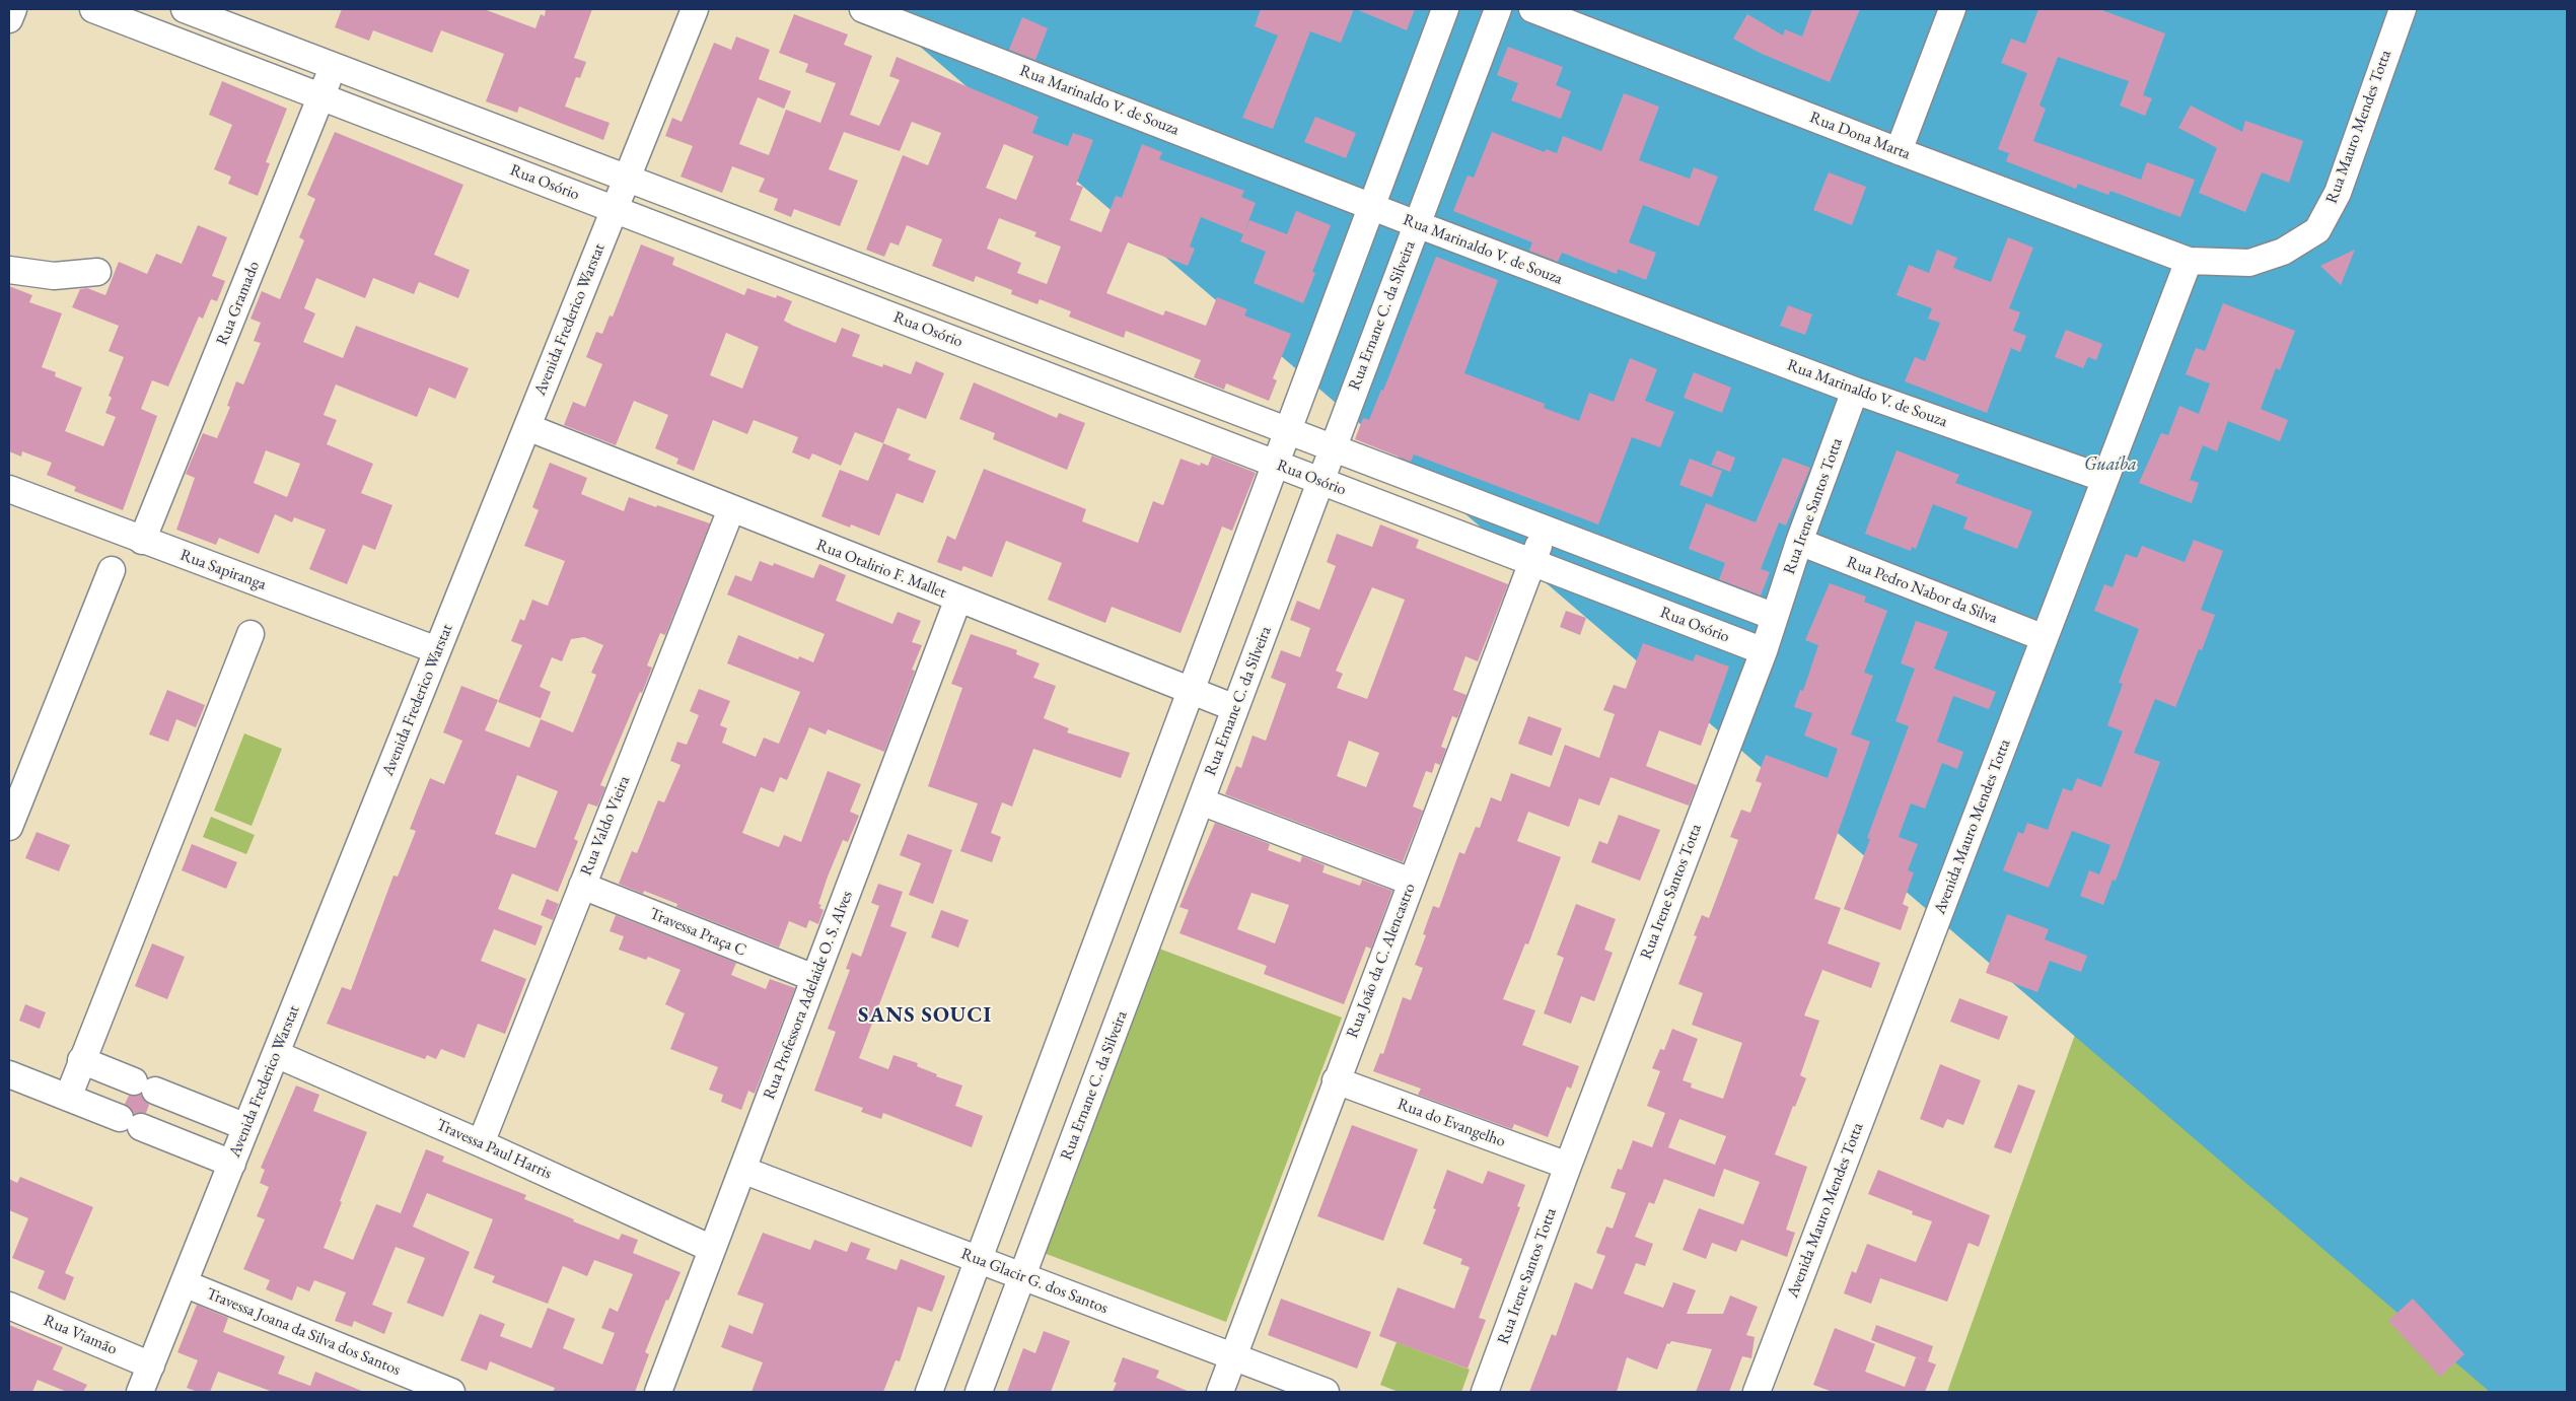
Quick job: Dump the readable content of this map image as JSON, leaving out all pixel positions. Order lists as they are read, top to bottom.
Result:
{
  "streets": {
    "street": [
      "Rua Marinaldo V. de Souza",
      "Rua Mauro Mendes Totta",
      "Rua Dona Marta",
      "Rua Osório",
      "Rua Gramado",
      "Rua Ernane C. da Silveira",
      "Avenida Frederico Warstat",
      "Rua Irene Santos Totta",
      "Rua Otalirio F. Mallet",
      "Rua Sapiranga",
      "Rua Pedro Nabor da Silva",
      "Rua Valdo Vieira",
      "Avenida Mauro Mendes Totta",
      "Travessa Praça C",
      "Rua João da C. Alencastro",
      "Rua Professora Adelaide O. S. Alves",
      "Rua do Evangelho",
      "Travessa Paul Harris",
      "Rua Glacir G. dos Santos",
      "Travessa Joana da Silva dos Santos",
      "Rua Viamão"
    ]
  },
  "crossings": [
    ["Rua Marinaldo V. de Souza", "Rua Ernane C. da Silveira"],
    ["Rua Marinaldo V. de Souza", "Rua Irene Santos Totta"],
    ["Rua Marinaldo V. de Souza", "Avenida Mauro Mendes Totta"],
    ["Rua Mauro Mendes Totta", "Rua Dona Marta"],
    ["Rua Mauro Mendes Totta", "Avenida Mauro Mendes Totta"],
    ["Rua Dona Marta", "Avenida Mauro Mendes Totta"],
    ["Rua Osório", "Rua Gramado"],
    ["Rua Osório", "Rua Ernane C. da Silveira"],
    ["Rua Osório", "Avenida Frederico Warstat"],
    ["Rua Osório", "Rua Irene Santos Totta"],
    ["Rua Osório", "Rua João da C. Alencastro"],
    ["Rua Gramado", "Rua Sapiranga"],
    ["Rua Ernane C. da Silveira", "Rua Otalirio F. Mallet"],
    ["Rua Ernane C. da Silveira", "Rua Glacir G. dos Santos"],
    ["Avenida Frederico Warstat", "Rua Otalirio F. Mallet"],
    ["Avenida Frederico Warstat", "Rua Sapiranga"],
    ["Avenida Frederico Warstat", "Travessa Paul Harris"],
    ["Avenida Frederico Warstat", "Travessa Joana da Silva dos Santos"],
    ["Avenida Frederico Warstat", "Rua Viamão"],
    ["Rua Irene Santos Totta", "Rua Pedro Nabor da Silva"],
    ["Rua Irene Santos Totta", "Rua do Evangelho"],
    ["Rua Otalirio F. Mallet", "Rua Valdo Vieira"],
    ["Rua Otalirio F. Mallet", "Rua Professora Adelaide O. S. Alves"],
    ["Rua Pedro Nabor da Silva", "Avenida Mauro Mendes Totta"],
    ["Rua Valdo Vieira", "Travessa Praça C"],
    ["Rua Valdo Vieira", "Travessa Paul Harris"],
    ["Travessa Praça C", "Rua Professora Adelaide O. S. Alves"],
    ["Rua João da C. Alencastro", "Rua do Evangelho"],
    ["Rua João da C. Alencastro", "Rua Glacir G. dos Santos"],
    ["Rua Professora Adelaide O. S. Alves", "Travessa Paul Harris"],
    ["Rua Professora Adelaide O. S. Alves", "Rua Glacir G. dos Santos"]
  ],
  "districts": ["SANS SOUCI"],
  "water": ["Guaíba"]
}
